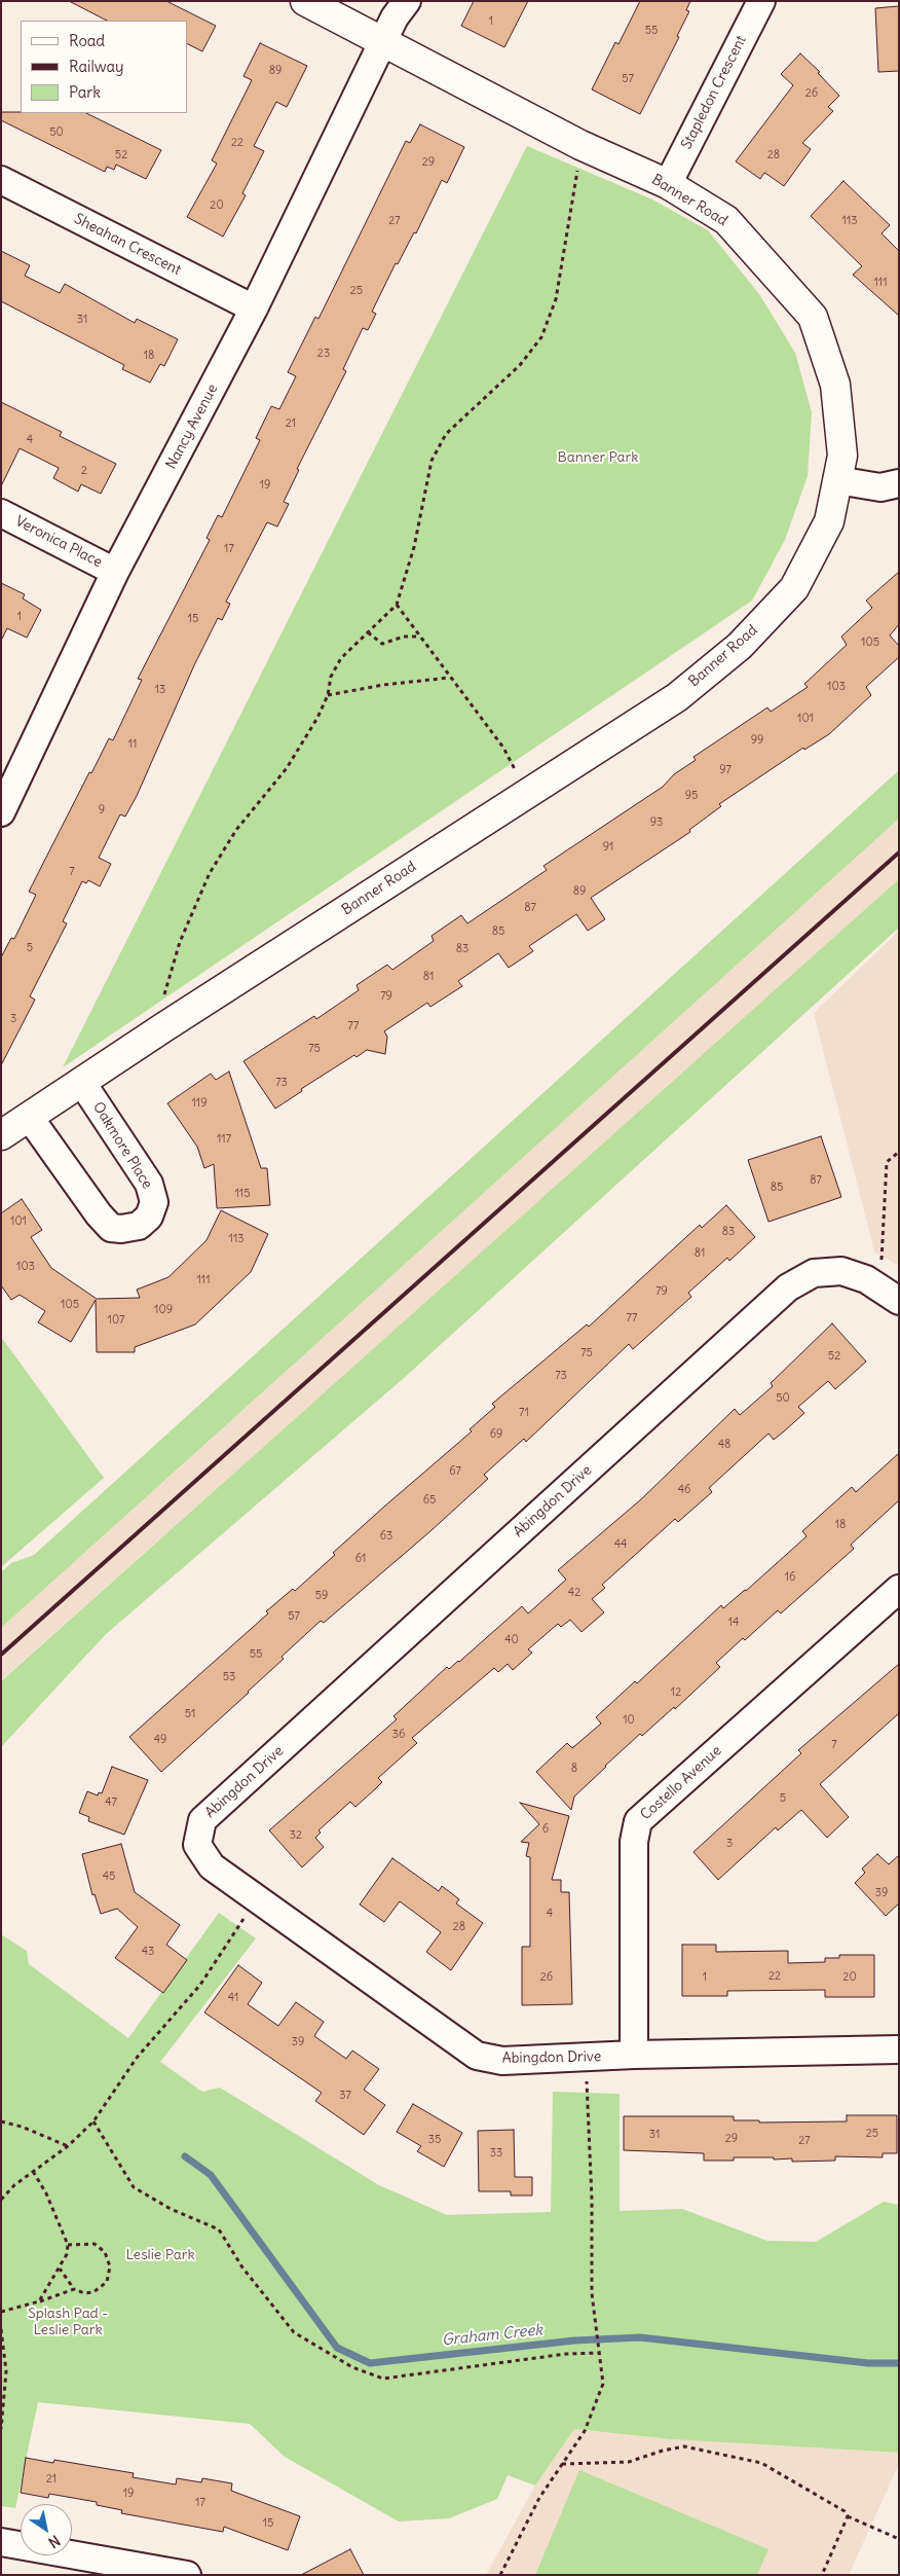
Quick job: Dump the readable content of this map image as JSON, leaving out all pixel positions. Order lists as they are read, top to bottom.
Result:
{
  "streets": {
    "street": [
      "Stapledon Crescent",
      "Banner Road",
      "Sheahan Crescent",
      "Nancy Avenue",
      "Veronica Place",
      "Oakmore Place",
      "Abingdon Drive",
      "Costello Avenue"
    ]
  },
  "crossings": [
    ["Stapledon Crescent", "Banner Road"],
    ["Banner Road", "Nancy Avenue"],
    ["Banner Road", "Oakmore Place"],
    ["Sheahan Crescent", "Nancy Avenue"],
    ["Nancy Avenue", "Veronica Place"],
    ["Abingdon Drive", "Costello Avenue"]
  ],
  "water": ["Graham Creek"],
  "parks": ["Banner Park", "Leslie Park", "Splash Pad - Leslie Park"],
  "house_numbers": [
    "1",
    "55",
    "89",
    "57",
    "26",
    "50",
    "22",
    "52",
    "28",
    "29",
    "20",
    "27",
    "113",
    "111",
    "25",
    "31",
    "23",
    "18",
    "21",
    "4",
    "2",
    "19",
    "17",
    "1",
    "15",
    "105",
    "103",
    "13",
    "101",
    "99",
    "11",
    "97",
    "95",
    "9",
    "93",
    "91",
    "7",
    "89",
    "87",
    "85",
    "5",
    "83",
    "81",
    "79",
    "3",
    "77",
    "75",
    "73",
    "119",
    "117",
    "87",
    "85",
    "115",
    "101",
    "83",
    "113",
    "81",
    "103",
    "111",
    "79",
    "105",
    "109",
    "77",
    "107",
    "75",
    "52",
    "73",
    "50",
    "71",
    "69",
    "48",
    "67",
    "46",
    "65",
    "18",
    "63",
    "44",
    "61",
    "16",
    "42",
    "59",
    "57",
    "14",
    "40",
    "55",
    "53",
    "12",
    "51",
    "10",
    "36",
    "49",
    "7",
    "8",
    "5",
    "47",
    "6",
    "32",
    "3",
    "45",
    "39",
    "4",
    "28",
    "43",
    "22",
    "26",
    "1",
    "20",
    "41",
    "39",
    "37",
    "25",
    "31",
    "29",
    "35",
    "27",
    "33",
    "21",
    "19",
    "17",
    "15"
  ],
  "legend": ["Road", "Railway", "Park"],
  "north": "bottom right"
}
